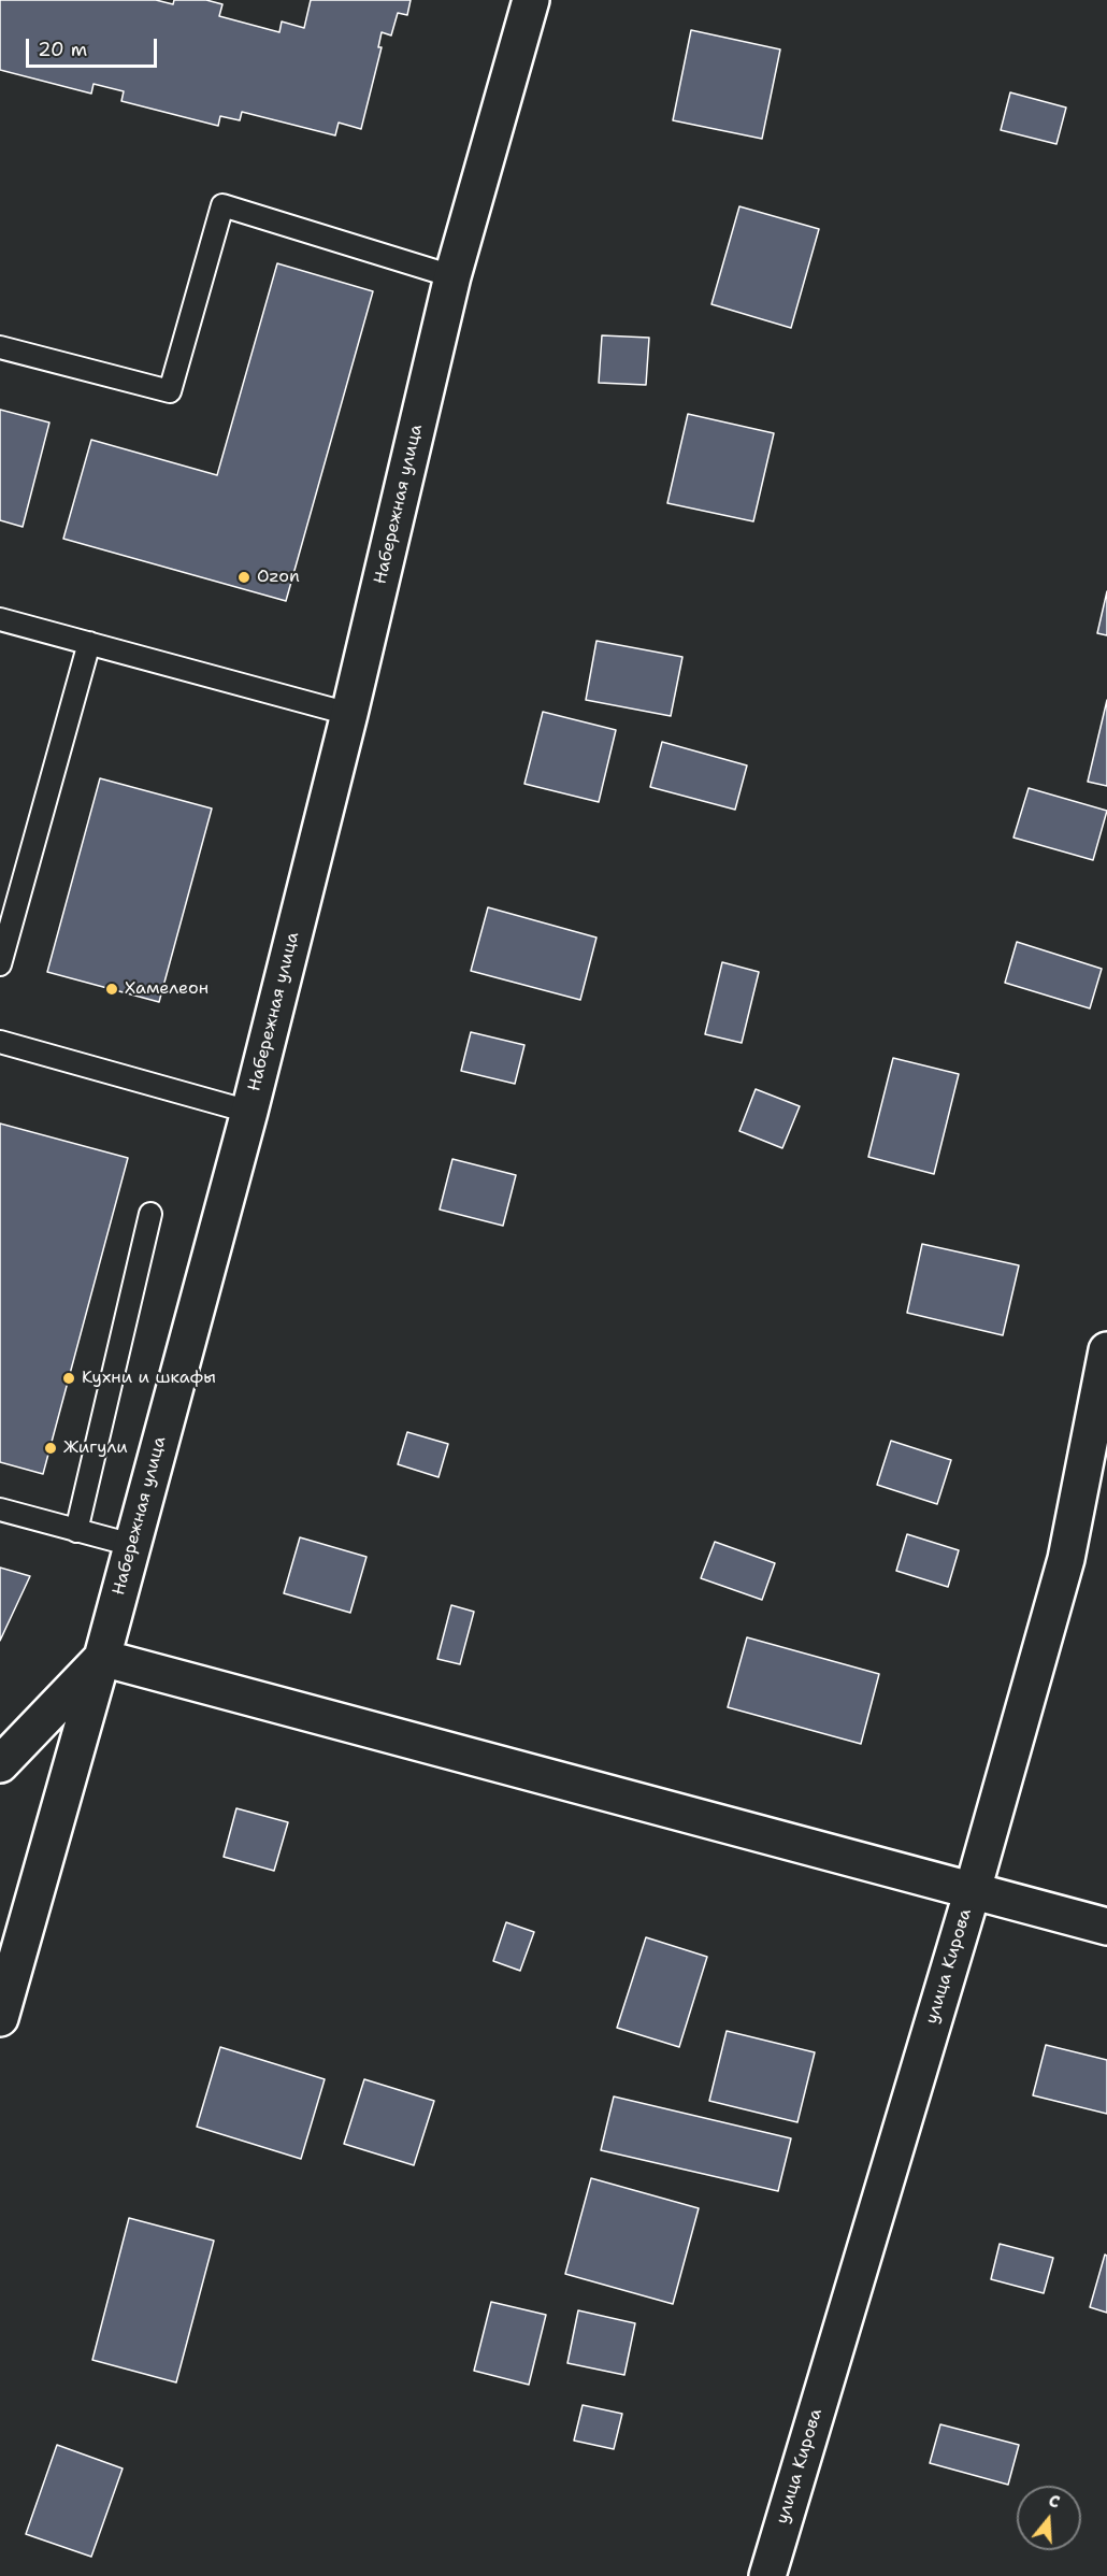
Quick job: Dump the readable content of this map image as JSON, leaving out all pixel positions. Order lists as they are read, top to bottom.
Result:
{
  "streets": {
    "street": ["Набережная улица", "улица Кирова"]
  },
  "places": [
    "Ozon",
    "Хамелеон",
    "Кухни и шкафы",
    "Жигули"
  ],
  "scale_bar": "20 m",
  "north": "top"
}
